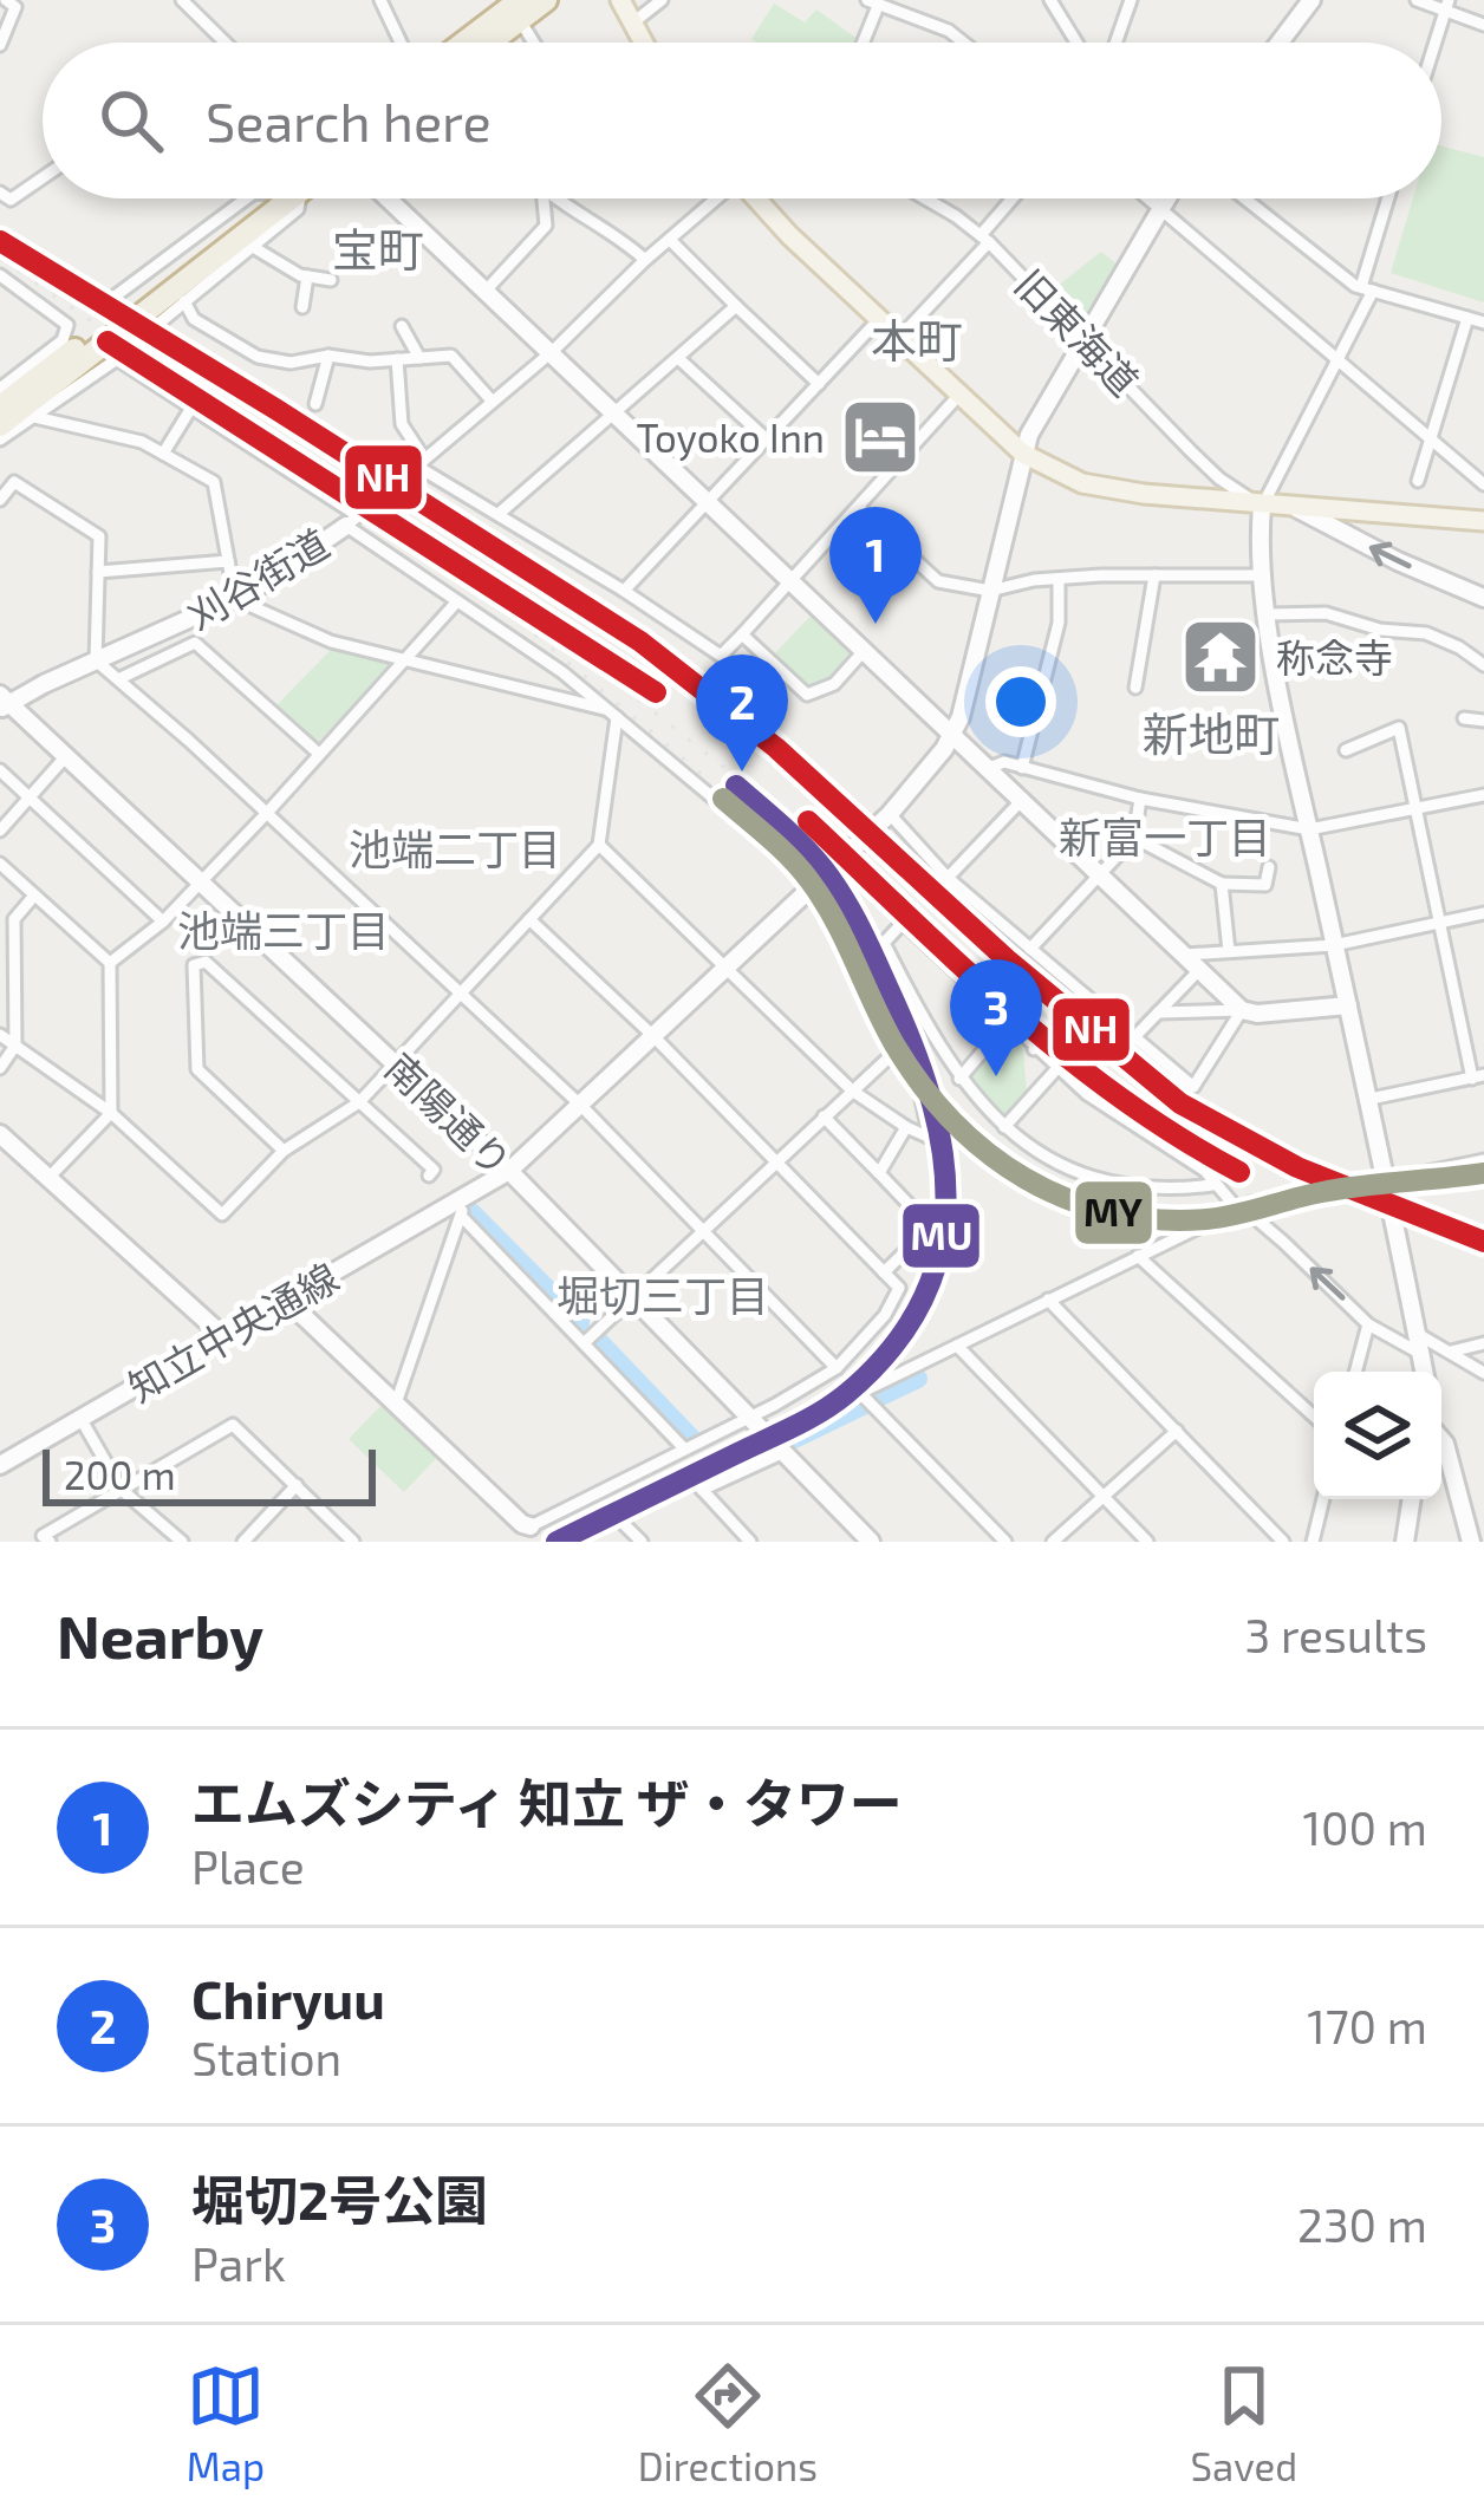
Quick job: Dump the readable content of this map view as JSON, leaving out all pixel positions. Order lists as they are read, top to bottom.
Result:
{
  "streets": {
    "street": [
      "旧東海道",
      "刈谷街道",
      "南陽通り",
      "知立中央通線"
    ]
  },
  "crossings": [
    ["刈谷街道", "南陽通り"],
    ["南陽通り", "知立中央通線"]
  ],
  "districts": [
    "宝町",
    "本町",
    "新地町",
    "新富一丁目",
    "池端二丁目",
    "池端三丁目",
    "堀切三丁目"
  ],
  "places": {
    "hotel": ["Toyoko Inn"],
    "temple": ["称念寺"]
  },
  "lines": ["transit line NH", "transit line MU", "transit line MY"],
  "scale_bar": "200 m",
  "page": {
    "search": "Search here",
    "pins": ["1", "2", "3"],
    "scale": "200 m",
    "heading": ["Nearby", "3 results"],
    "list": [
      {
        "mark": "1",
        "name": "エムズシティ 知立 ザ・タワー",
        "note": "Place",
        "value": "100 m"
      },
      {
        "mark": "2",
        "name": "Chiryuu",
        "note": "Station",
        "value": "170 m"
      },
      {
        "mark": "3",
        "name": "堀切2号公園",
        "note": "Park",
        "value": "230 m"
      }
    ],
    "nav": ["Map", "Directions", "Saved"]
  }
}
